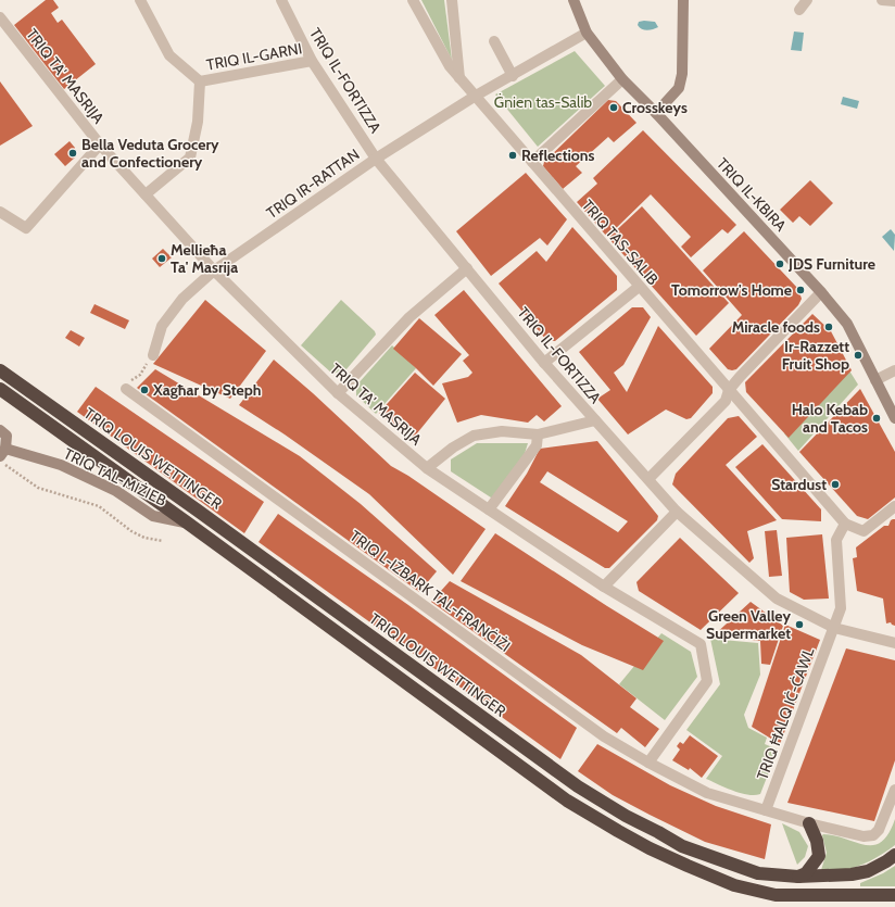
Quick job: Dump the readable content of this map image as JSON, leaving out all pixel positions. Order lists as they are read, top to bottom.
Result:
{
  "streets": {
    "highway": ["TRIQ LOUIS WETTINGER"],
    "main road": ["TRIQ IL-KBIRA", "TRIQ TAL-MIŻIEB"],
    "street": [
      "TRIQ IL-GARNI",
      "TRIQ TA' MASRIJA",
      "TRIQ IL-FORTIZZA",
      "TRIQ IR-RATTAN",
      "TRIQ TAS-SALIB",
      "TRIQ L-IŻBARK TAL-FRANĊIŻI",
      "TRIQ ĦALQ IĊ-ĊAWL"
    ]
  },
  "crossings": [
    ["TRIQ IL-GARNI", "TRIQ IL-FORTIZZA"],
    ["TRIQ TA' MASRIJA", "TRIQ IR-RATTAN"],
    ["TRIQ TA' MASRIJA", "TRIQ L-IŻBARK TAL-FRANĊIŻI"],
    ["TRIQ IL-FORTIZZA", "TRIQ IR-RATTAN"],
    ["TRIQ IL-FORTIZZA", "TRIQ ĦALQ IĊ-ĊAWL"],
    ["TRIQ IR-RATTAN", "TRIQ IL-KBIRA"],
    ["TRIQ IR-RATTAN", "TRIQ TAS-SALIB"],
    ["TRIQ TAS-SALIB", "TRIQ ĦALQ IĊ-ĊAWL"],
    ["TRIQ LOUIS WETTINGER", "TRIQ TAL-MIŻIEB"],
    ["TRIQ L-IŻBARK TAL-FRANĊIŻI", "TRIQ ĦALQ IĊ-ĊAWL"]
  ],
  "parks": ["Ġnien tas-Salib"],
  "places": [
    "Crosskeys",
    "Bella Veduta Grocery and Confectionery",
    "Reflections",
    "Mellieħa Ta' Masrija",
    "JDS Furniture",
    "Tomorrow's Home",
    "Miracle foods",
    "Ir-Razzett Fruit Shop",
    "Xagħar by Steph",
    "Halo Kebab and Tacos",
    "Stardust",
    "Green Valley Supermarket"
  ]
}
